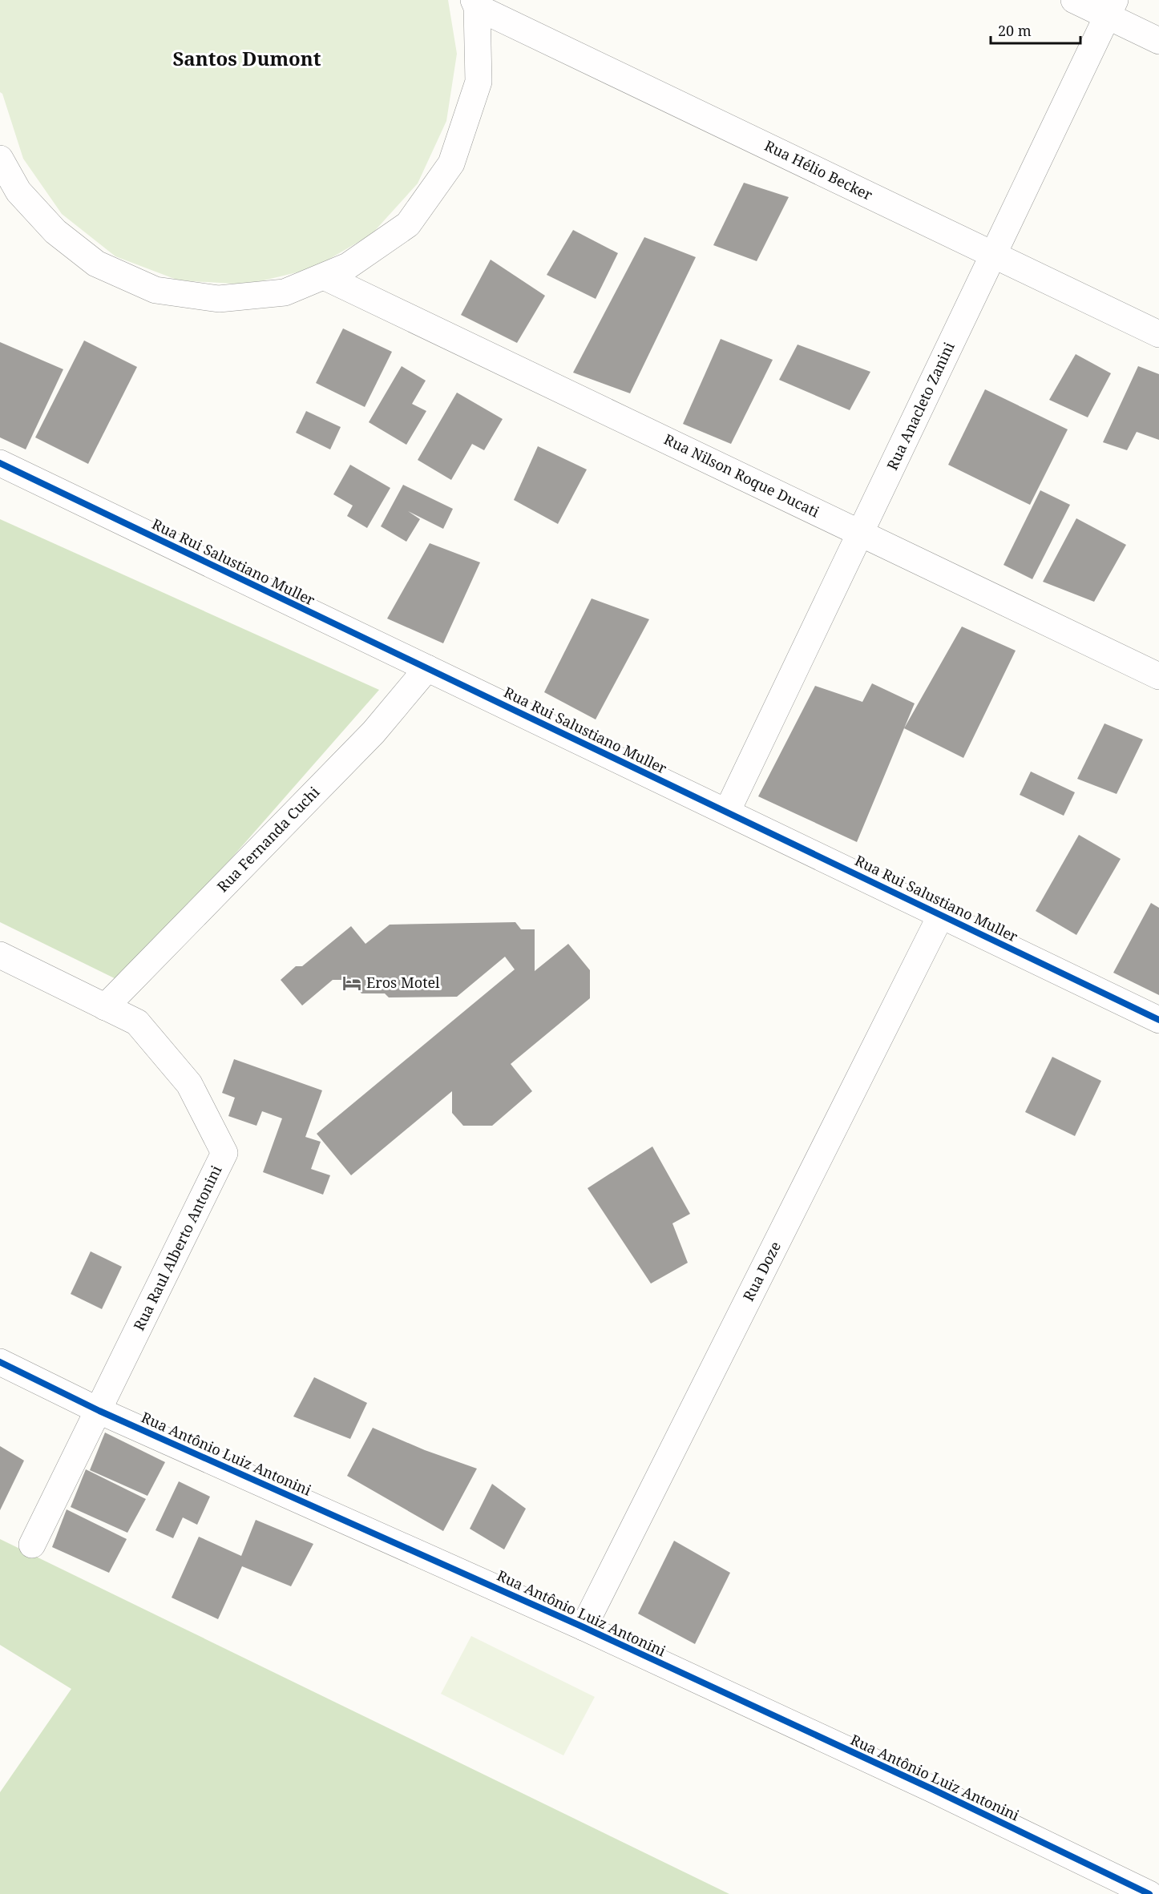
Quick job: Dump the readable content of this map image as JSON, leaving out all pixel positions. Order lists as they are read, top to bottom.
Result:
{
  "streets": {
    "street": [
      "Rua Hélio Becker",
      "Rua Anacleto Zanini",
      "Rua Nilson Roque Ducati",
      "Rua Rui Salustiano Muller",
      "Rua Fernanda Cuchi",
      "Rua Raul Alberto Antonini",
      "Rua Doze",
      "Rua Antônio Luiz Antonini"
    ]
  },
  "crossings": [
    ["Rua Hélio Becker", "Rua Anacleto Zanini"],
    ["Rua Hélio Becker", "Rua Nilson Roque Ducati"],
    ["Rua Anacleto Zanini", "Rua Nilson Roque Ducati"],
    ["Rua Anacleto Zanini", "Rua Rui Salustiano Muller"],
    ["Rua Rui Salustiano Muller", "Rua Fernanda Cuchi"],
    ["Rua Rui Salustiano Muller", "Rua Doze"],
    ["Rua Fernanda Cuchi", "Rua Raul Alberto Antonini"],
    ["Rua Raul Alberto Antonini", "Rua Antônio Luiz Antonini"],
    ["Rua Doze", "Rua Antônio Luiz Antonini"]
  ],
  "districts": ["Santos Dumont"],
  "places": {
    "hotel": ["Eros Motel"]
  },
  "scale_bar": "20 m"
}
